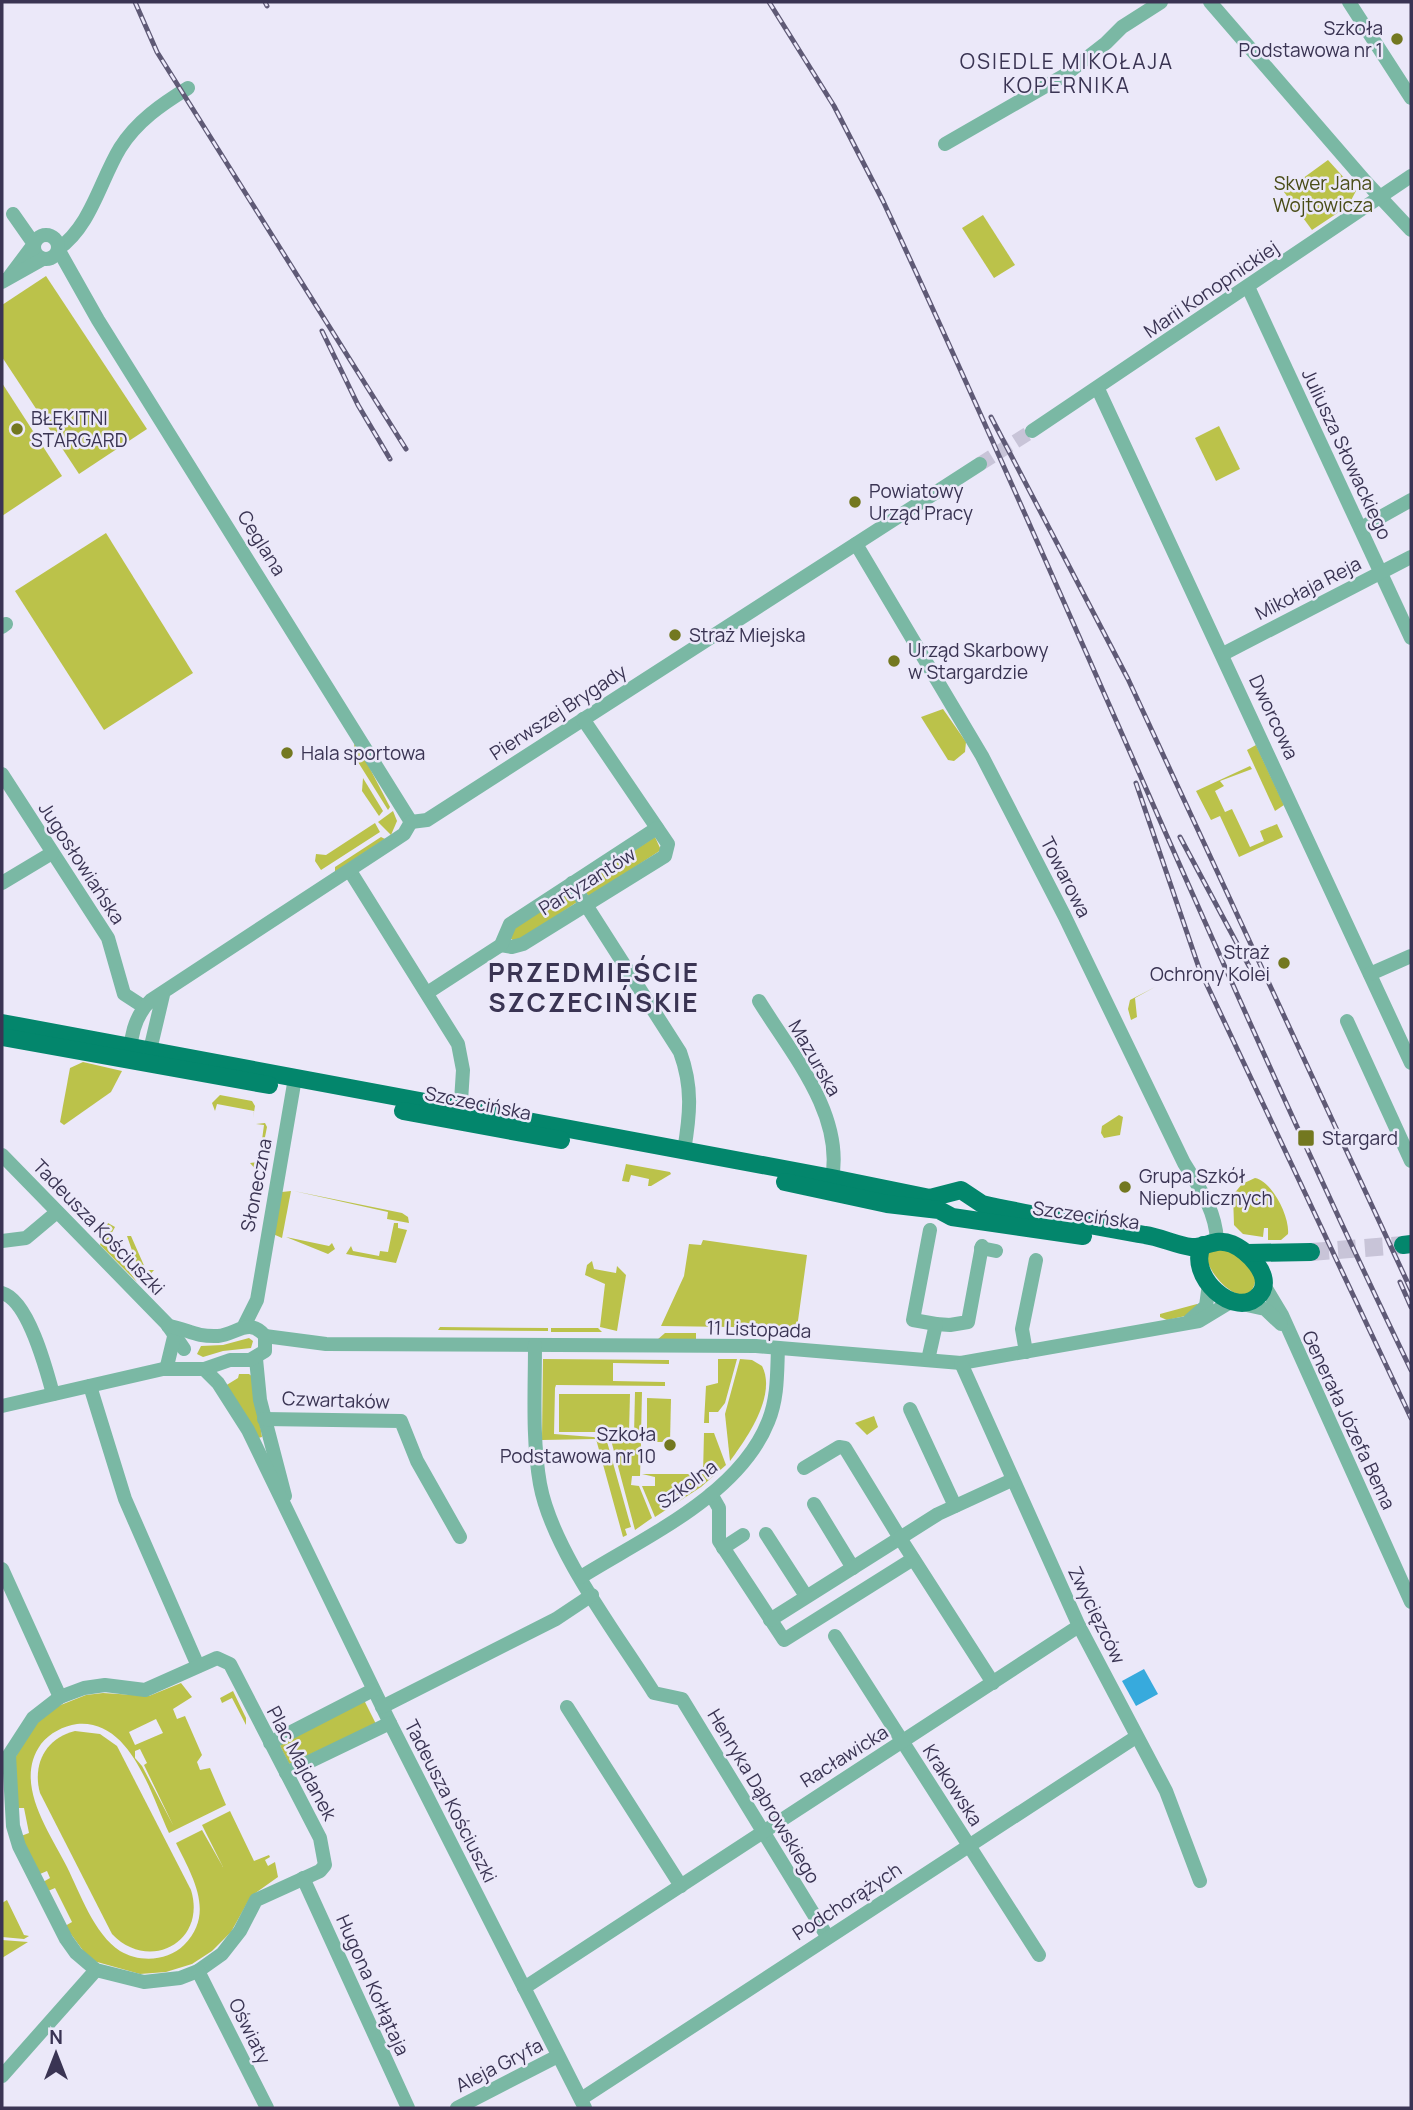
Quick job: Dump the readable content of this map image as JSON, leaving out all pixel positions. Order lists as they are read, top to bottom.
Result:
{
  "streets": {
    "main road": ["Szczecińska"],
    "street": [
      "Marii Konopnickiej",
      "Juliusza Słowackiego",
      "Ceglana",
      "Mikołaja Reja",
      "Pierwszej Brygady",
      "Dworcowa",
      "Jugosłowiańska",
      "Towarowa",
      "Partyzantów",
      "Mazurska",
      "Słoneczna",
      "Tadeusza Kościuszki",
      "11 Listopada",
      "Czwartaków",
      "Generała Józefa Bema",
      "Szkolna",
      "Zwycięzców",
      "Racławicka",
      "Plac Majdanek",
      "Krakowska",
      "Henryka Dąbrowskiego",
      "Podchorążych",
      "Hugona Kołłątaja",
      "Oświaty",
      "Aleja Gryfa"
    ]
  },
  "crossings": [
    ["Marii Konopnickiej", "Juliusza Słowackiego"],
    ["Marii Konopnickiej", "Dworcowa"],
    ["Juliusza Słowackiego", "Mikołaja Reja"],
    ["Ceglana", "Pierwszej Brygady"],
    ["Mikołaja Reja", "Dworcowa"],
    ["Pierwszej Brygady", "Jugosłowiańska"],
    ["Pierwszej Brygady", "Towarowa"],
    ["Pierwszej Brygady", "Partyzantów"],
    ["Towarowa", "Szczecińska"],
    ["Towarowa", "11 Listopada"],
    ["Towarowa", "Generała Józefa Bema"],
    ["Mazurska", "Szczecińska"],
    ["Szczecińska", "Słoneczna"],
    ["Szczecińska", "11 Listopada"],
    ["Szczecińska", "Generała Józefa Bema"],
    ["Słoneczna", "Tadeusza Kościuszki"],
    ["Słoneczna", "11 Listopada"],
    ["Tadeusza Kościuszki", "11 Listopada"],
    ["Tadeusza Kościuszki", "Czwartaków"],
    ["Tadeusza Kościuszki", "Racławicka"],
    ["Tadeusza Kościuszki", "Podchorążych"],
    ["Tadeusza Kościuszki", "Aleja Gryfa"],
    ["11 Listopada", "Generała Józefa Bema"],
    ["11 Listopada", "Szkolna"],
    ["11 Listopada", "Zwycięzców"],
    ["11 Listopada", "Henryka Dąbrowskiego"],
    ["Szkolna", "Henryka Dąbrowskiego"],
    ["Zwycięzców", "Racławicka"],
    ["Zwycięzców", "Podchorążych"],
    ["Racławicka", "Krakowska"],
    ["Racławicka", "Henryka Dąbrowskiego"],
    ["Plac Majdanek", "Hugona Kołłątaja"],
    ["Plac Majdanek", "Oświaty"],
    ["Krakowska", "Podchorążych"],
    ["Henryka Dąbrowskiego", "Podchorążych"]
  ],
  "districts": ["OSIEDLE MIKOŁAJA KOPERNIKA", "PRZEDMIEŚCIE SZCZECIŃSKIE"],
  "parks": ["Skwer Jana Wojtowicza"],
  "places": {
    "other": [
      "Szkoła Podstawowa nr 1",
      "BŁĘKITNI STARGARD",
      "Powiatowy Urząd Pracy",
      "Straż Miejska",
      "Urząd Skarbowy w Stargardzie",
      "Hala sportowa",
      "Straż Ochrony Kolei",
      "Grupa Szkół Niepublicznych",
      "Szkoła Podstawowa nr 10"
    ],
    "transit": ["Stargard"]
  },
  "north": "top"
}
